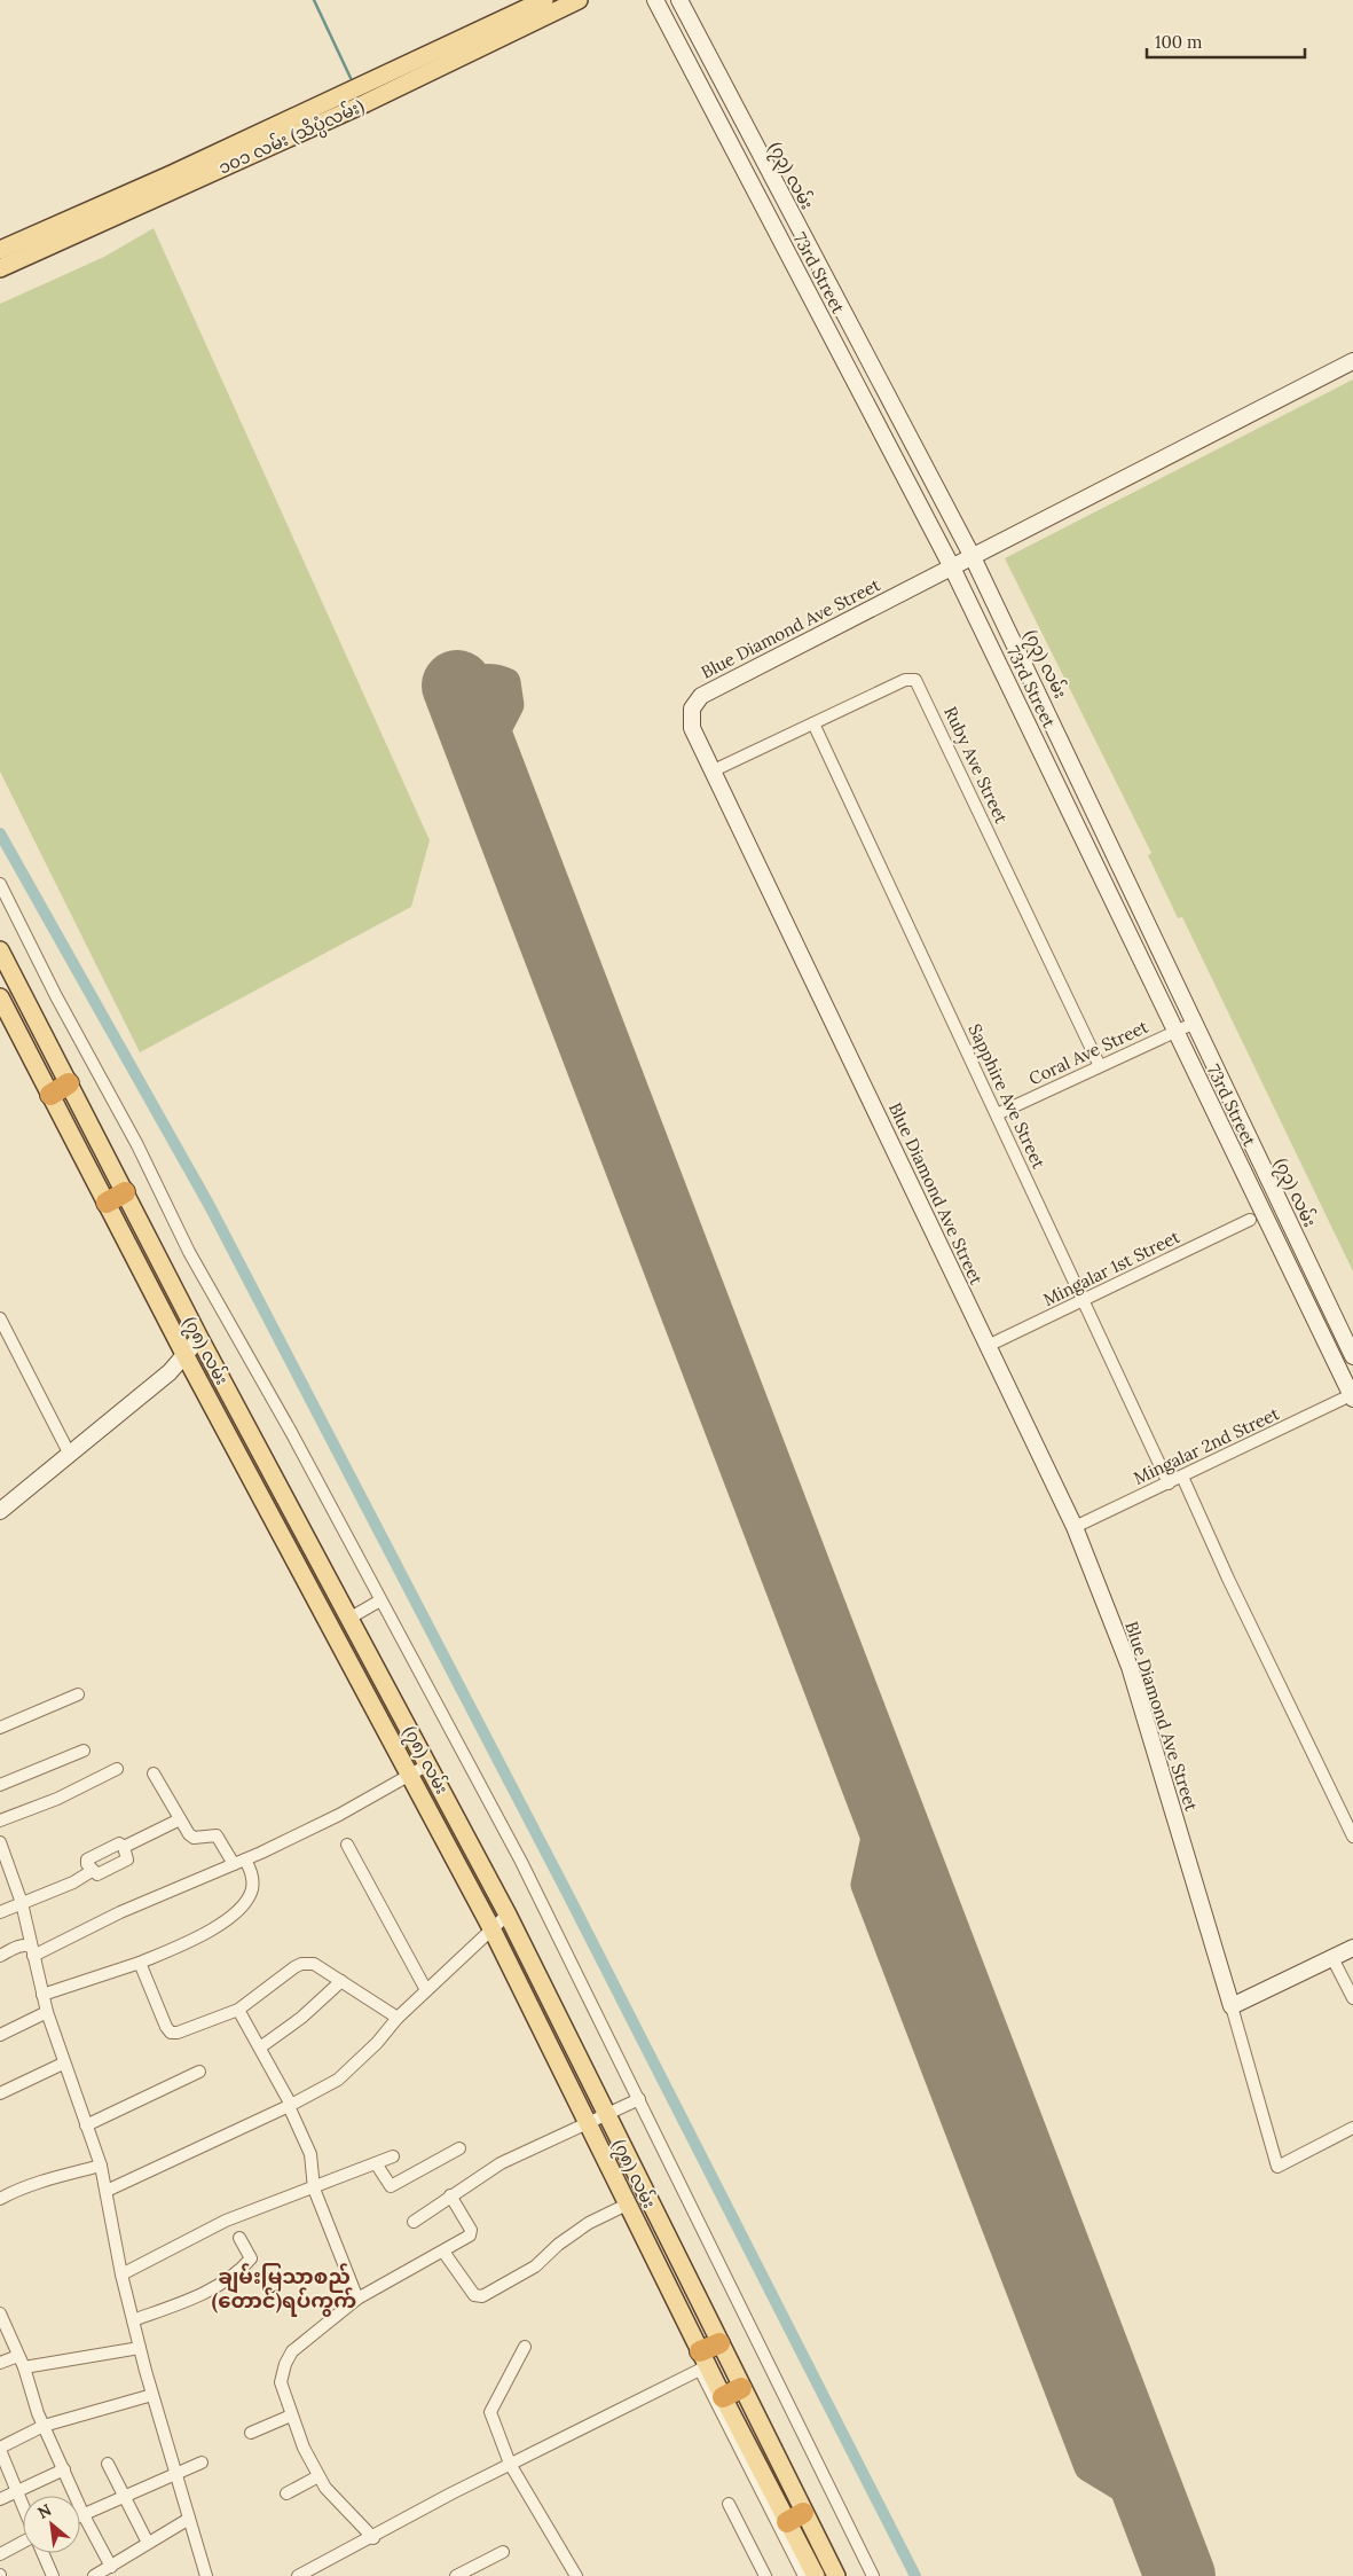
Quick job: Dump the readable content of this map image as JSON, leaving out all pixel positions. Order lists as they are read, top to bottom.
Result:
{
  "streets": {
    "main road": [
      "၁၀၁ လမ်း (သိပ္ပံလမ်း)",
      "(၇၃) လမ်း",
      "73rd Street",
      "Blue Diamond Ave Street",
      "(၇၈) လမ်း"
    ],
    "street": [
      "Ruby Ave Street",
      "Coral Ave Street",
      "Sapphire Ave Street",
      "Mingalar 1st Street",
      "Mingalar 2nd Street"
    ]
  },
  "crossings": [
    ["(၇၃) လမ်း", "Blue Diamond Ave Street"],
    ["(၇၃) လမ်း", "Coral Ave Street"],
    ["73rd Street", "Blue Diamond Ave Street"],
    ["73rd Street", "Coral Ave Street"],
    ["73rd Street", "Mingalar 2nd Street"],
    ["Blue Diamond Ave Street", "Ruby Ave Street"],
    ["Blue Diamond Ave Street", "Mingalar 1st Street"],
    ["Blue Diamond Ave Street", "Mingalar 2nd Street"],
    ["Ruby Ave Street", "Coral Ave Street"],
    ["Ruby Ave Street", "Sapphire Ave Street"],
    ["Coral Ave Street", "Sapphire Ave Street"],
    ["Sapphire Ave Street", "Mingalar 1st Street"],
    ["Sapphire Ave Street", "Mingalar 2nd Street"]
  ],
  "districts": ["ချမ်းမြသာစည် (တောင်)ရပ်ကွက်"],
  "scale_bar": "100 m",
  "north": "top left"
}
